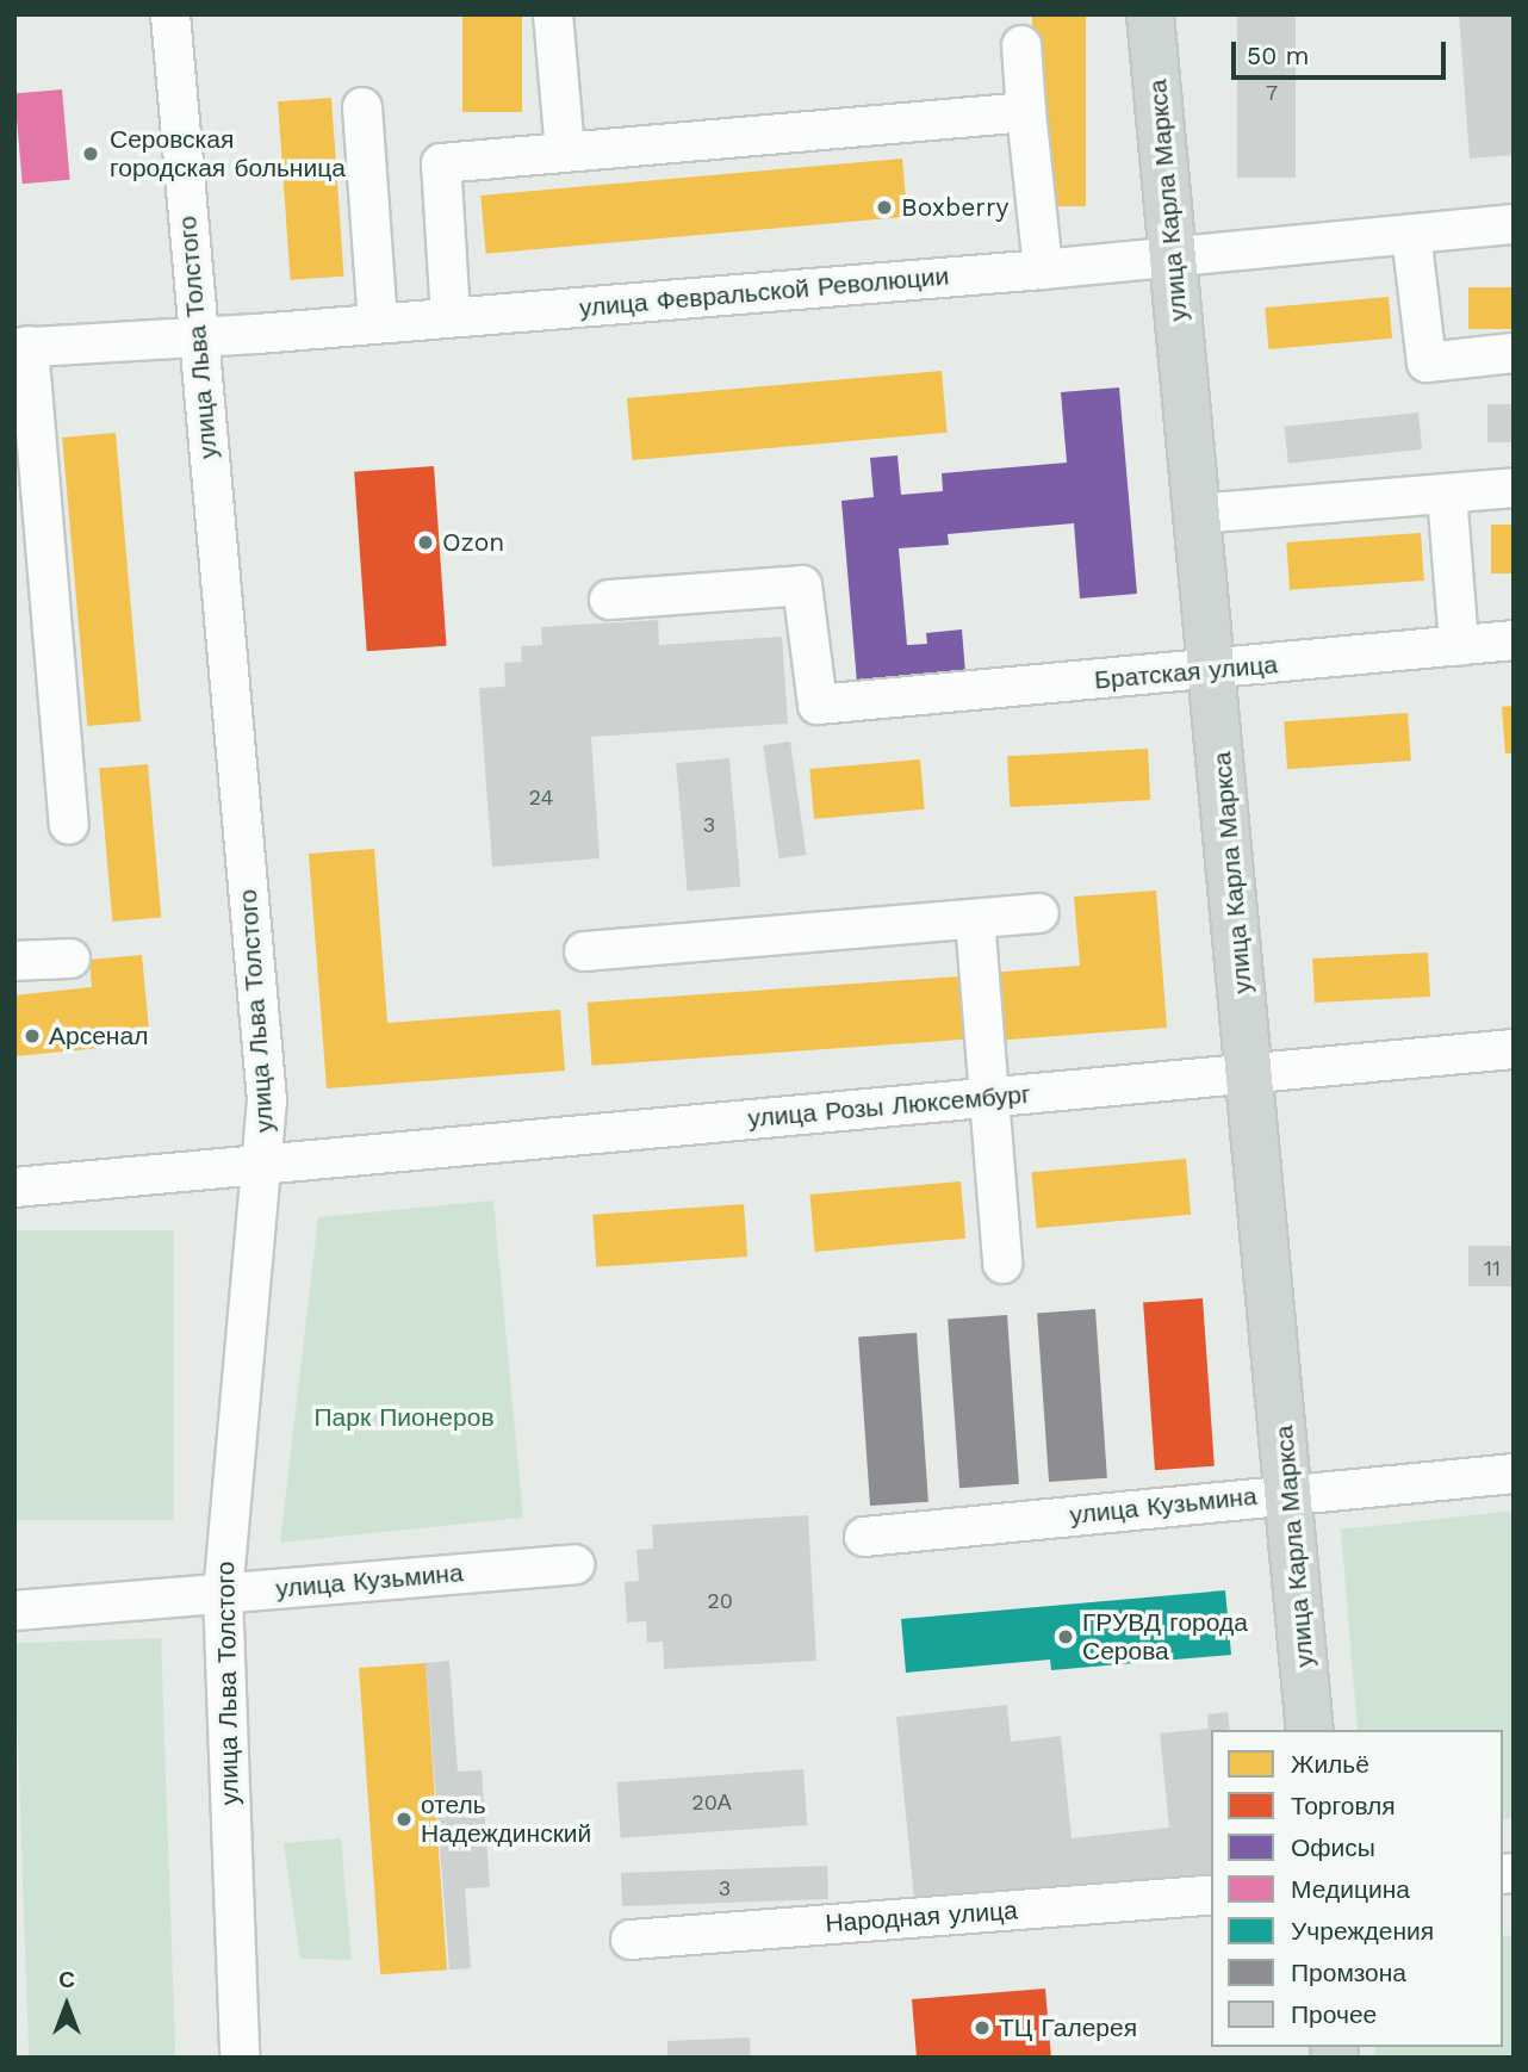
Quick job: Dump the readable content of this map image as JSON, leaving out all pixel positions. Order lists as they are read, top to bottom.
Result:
{
  "streets": {
    "main road": ["улица Карла Маркса"],
    "street": [
      "улица Февральской Революции",
      "улица Льва Толстого",
      "Братская улица",
      "улица Розы Люксембург",
      "улица Кузьмина",
      "Народная улица"
    ]
  },
  "crossings": [
    ["улица Карла Маркса", "улица Февральской Революции"],
    ["улица Карла Маркса", "Братская улица"],
    ["улица Карла Маркса", "улица Розы Люксембург"],
    ["улица Карла Маркса", "улица Кузьмина"],
    ["улица Февральской Революции", "улица Льва Толстого"],
    ["улица Льва Толстого", "улица Розы Люксембург"],
    ["улица Льва Толстого", "улица Кузьмина"]
  ],
  "parks": ["Парк Пионеров"],
  "places": [
    "Серовская городская больница",
    "Boxberry",
    "Ozon",
    "Арсенал",
    "ГРУВД города Серова",
    "отель Надеждинский",
    "ТЦ Галерея"
  ],
  "house_numbers": [
    "7",
    "24",
    "3",
    "11",
    "20",
    "20А",
    "3"
  ],
  "legend": [
    "Жильё",
    "Торговля",
    "Офисы",
    "Медицина",
    "Учреждения",
    "Промзона",
    "Прочее"
  ],
  "scale_bar": "50 m",
  "north": "top"
}
